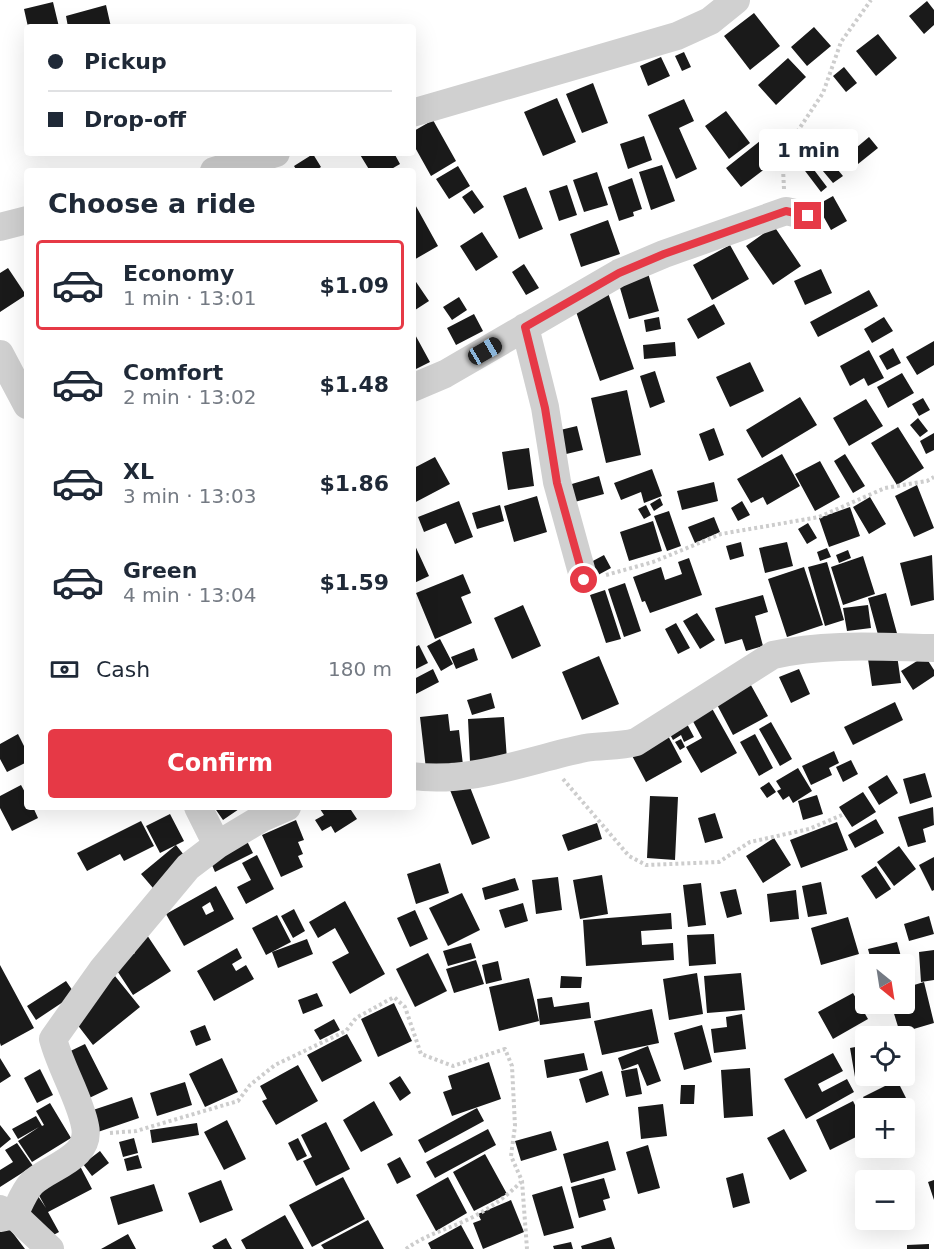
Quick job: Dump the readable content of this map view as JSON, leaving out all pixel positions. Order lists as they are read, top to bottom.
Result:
{
  "north": "bottom right",
  "page": {
    "banner": ["Pickup", "Drop-off"],
    "bubble": "1 min",
    "heading": "Choose a ride",
    "list": [
      {
        "name": "Economy",
        "note": "1 min · 13:01",
        "value": "$1.09"
      },
      {
        "name": "Comfort",
        "note": "2 min · 13:02",
        "value": "$1.48"
      },
      {
        "name": "XL",
        "note": "3 min · 13:03",
        "value": "$1.86"
      },
      {
        "name": "Green",
        "note": "4 min · 13:04",
        "value": "$1.59"
      }
    ],
    "pay": ["Cash", "180 m"],
    "buttons": "Confirm",
    "map_buttons": ["+", "−"]
  }
}
